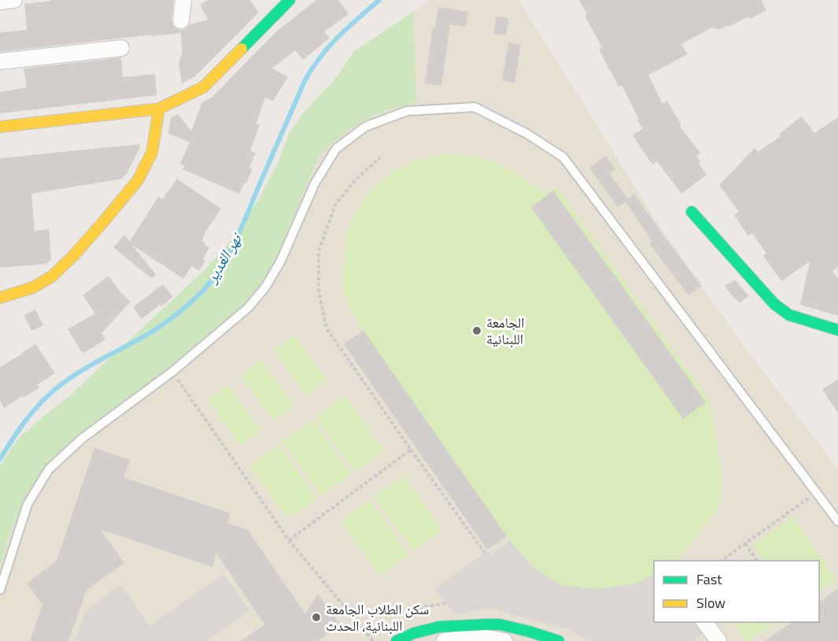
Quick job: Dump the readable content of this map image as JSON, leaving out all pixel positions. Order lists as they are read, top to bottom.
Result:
{
  "water": ["نهر الغدير"],
  "places": ["الجامعة اللبنانية", "سكن الطلاب الجامعة اللبنانية، الحدث"],
  "legend": ["Fast", "Slow"]
}
